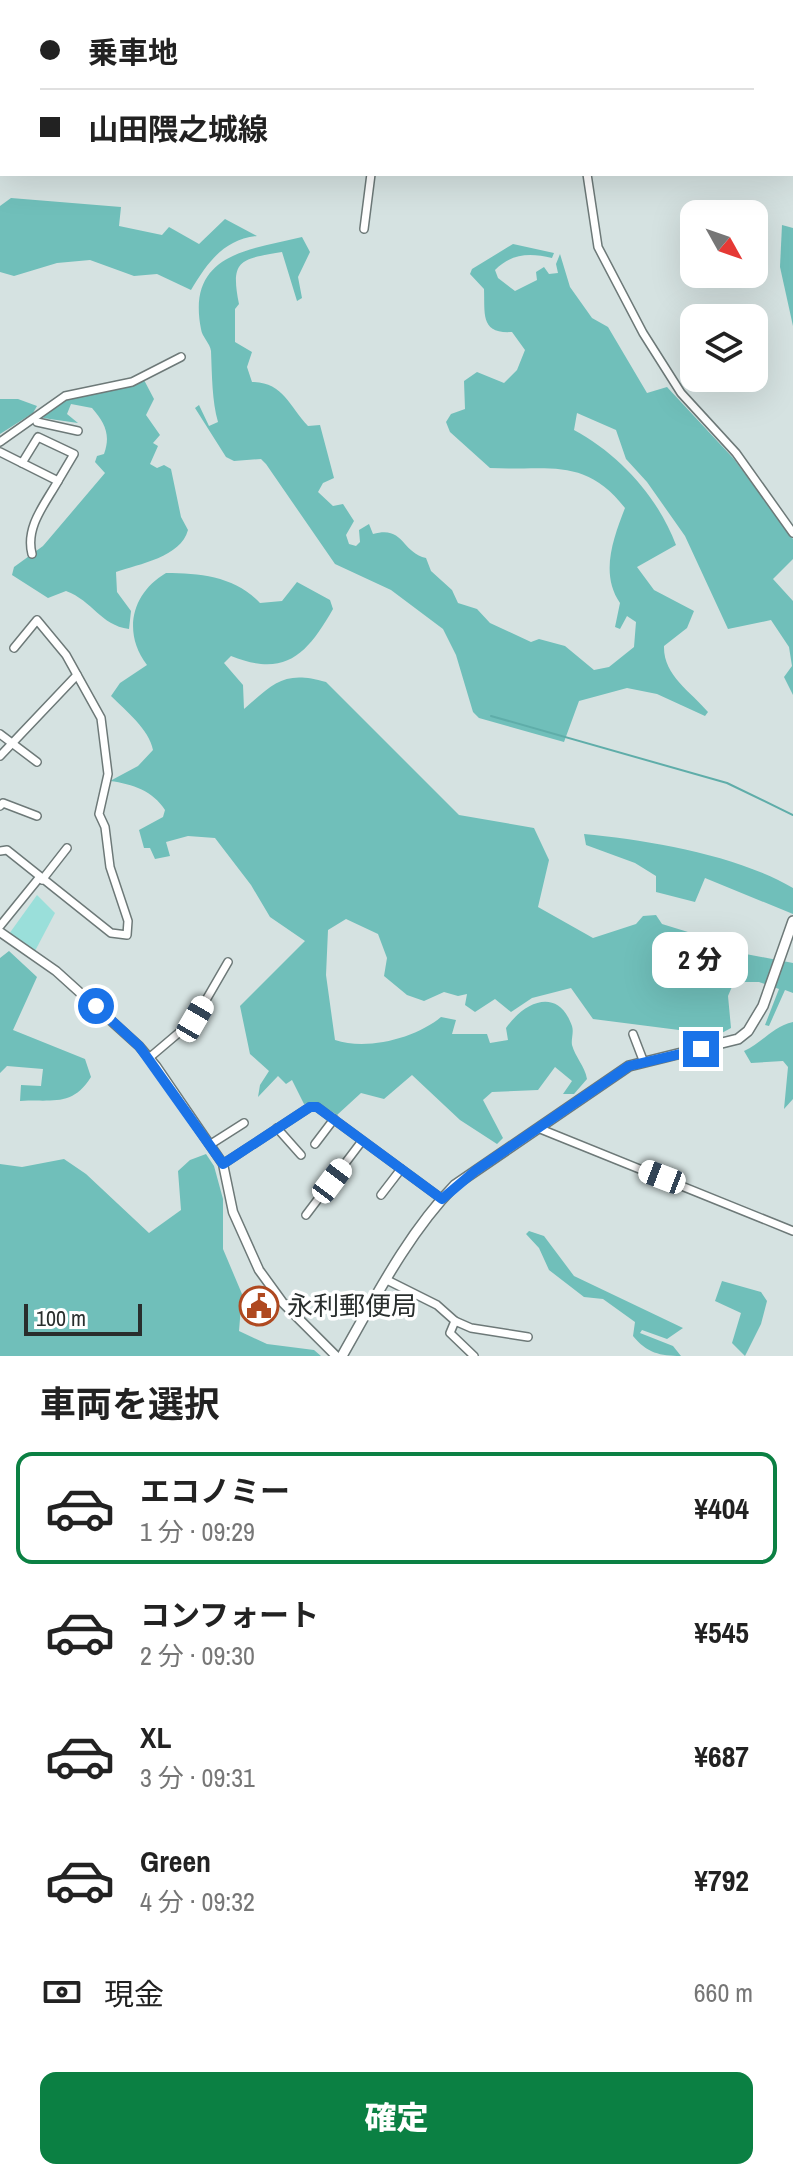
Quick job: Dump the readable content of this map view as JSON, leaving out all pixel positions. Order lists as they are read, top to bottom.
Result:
{
  "places": {
    "public building": ["永利郵便局"]
  },
  "scale_bar": "100 m",
  "north": "bottom right",
  "page": {
    "banner": ["乗車地", "山田隈之城線"],
    "bubble": "2 分",
    "scale": "100 m",
    "heading": "車両を選択",
    "list": [
      {
        "name": "エコノミー",
        "note": "1 分 · 09:29",
        "value": "¥404"
      },
      {
        "name": "コンフォート",
        "note": "2 分 · 09:30",
        "value": "¥545"
      },
      {
        "name": "XL",
        "note": "3 分 · 09:31",
        "value": "¥687"
      },
      {
        "name": "Green",
        "note": "4 分 · 09:32",
        "value": "¥792"
      }
    ],
    "pay": ["現金", "660 m"],
    "buttons": "確定"
  }
}
